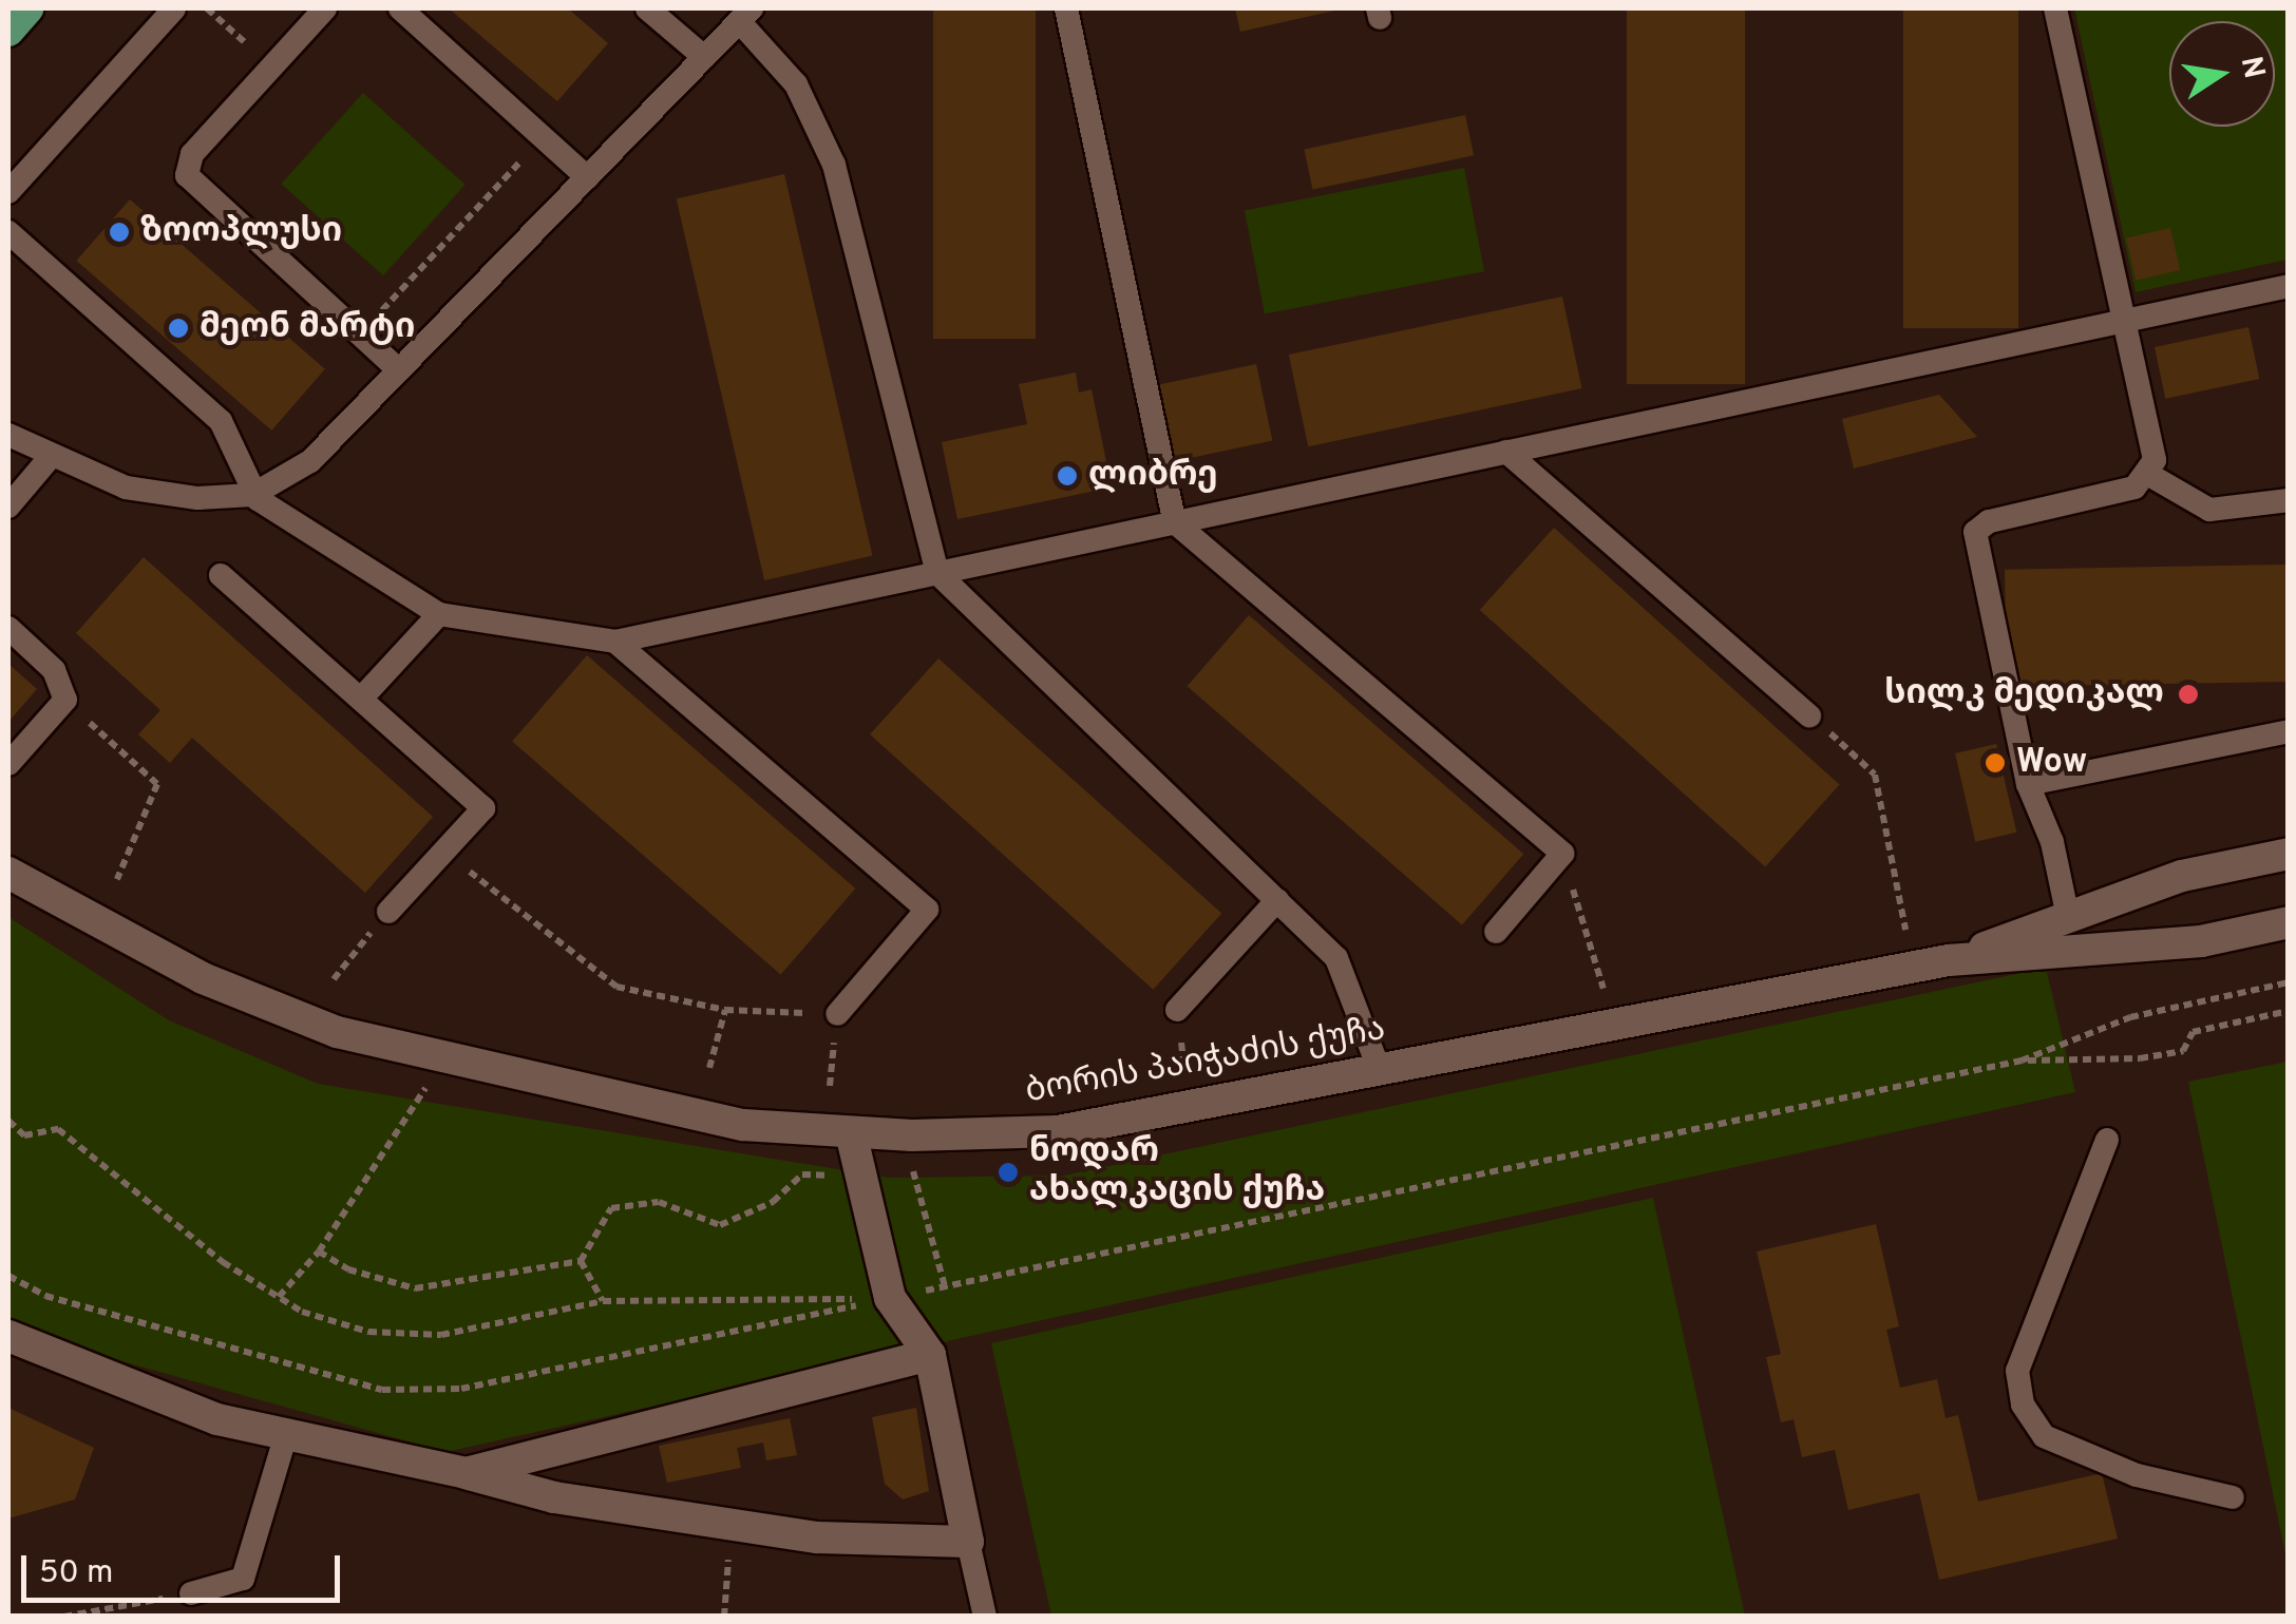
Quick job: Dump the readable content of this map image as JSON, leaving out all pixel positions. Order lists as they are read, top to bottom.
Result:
{
  "streets": {
    "street": ["ბორის პაიჭაძის ქუჩა"]
  },
  "places": [
    "ზოოპლუსი",
    "მეონ მარტი",
    "ლიბრე",
    "სილკ მედიკალ",
    "Wow",
    "ნოდარ ახალკაცის ქუჩა"
  ],
  "scale_bar": "50 m",
  "north": "right"
}
